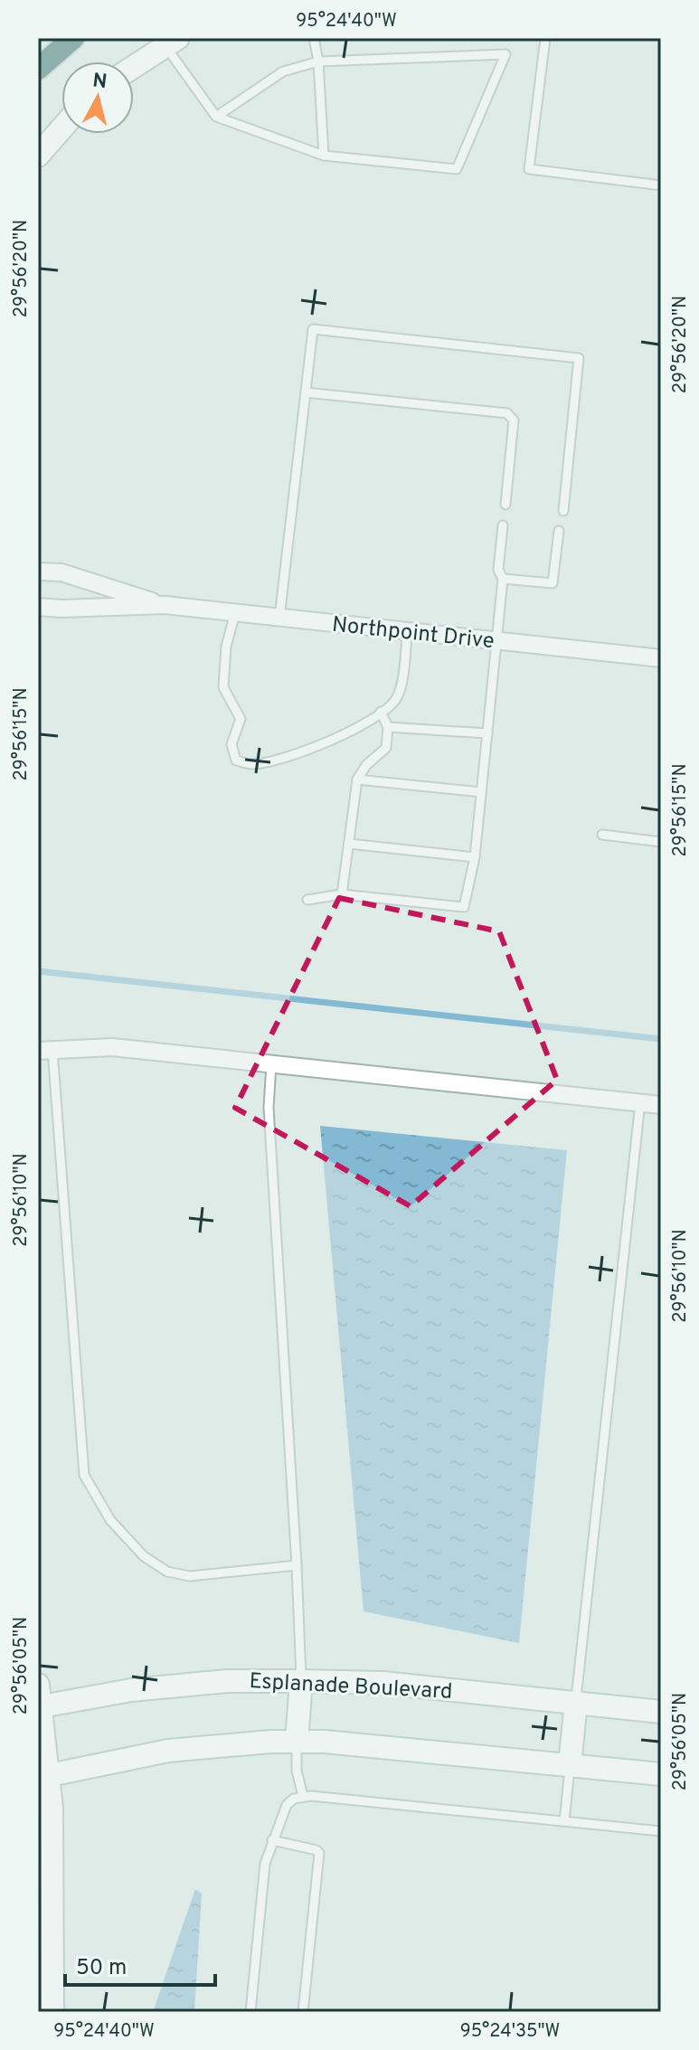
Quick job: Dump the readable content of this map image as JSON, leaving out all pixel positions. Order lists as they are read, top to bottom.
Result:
{
  "streets": {
    "street": ["Northpoint Drive", "Esplanade Boulevard"]
  },
  "scale_bar": "50 m",
  "north": "top",
  "coordinates": [
    "95°24'40\"W",
    "29°56'20\"N",
    "29°56'15\"N",
    "29°56'10\"N",
    "29°56'05\"N",
    "95°24'35\"W"
  ]
}
